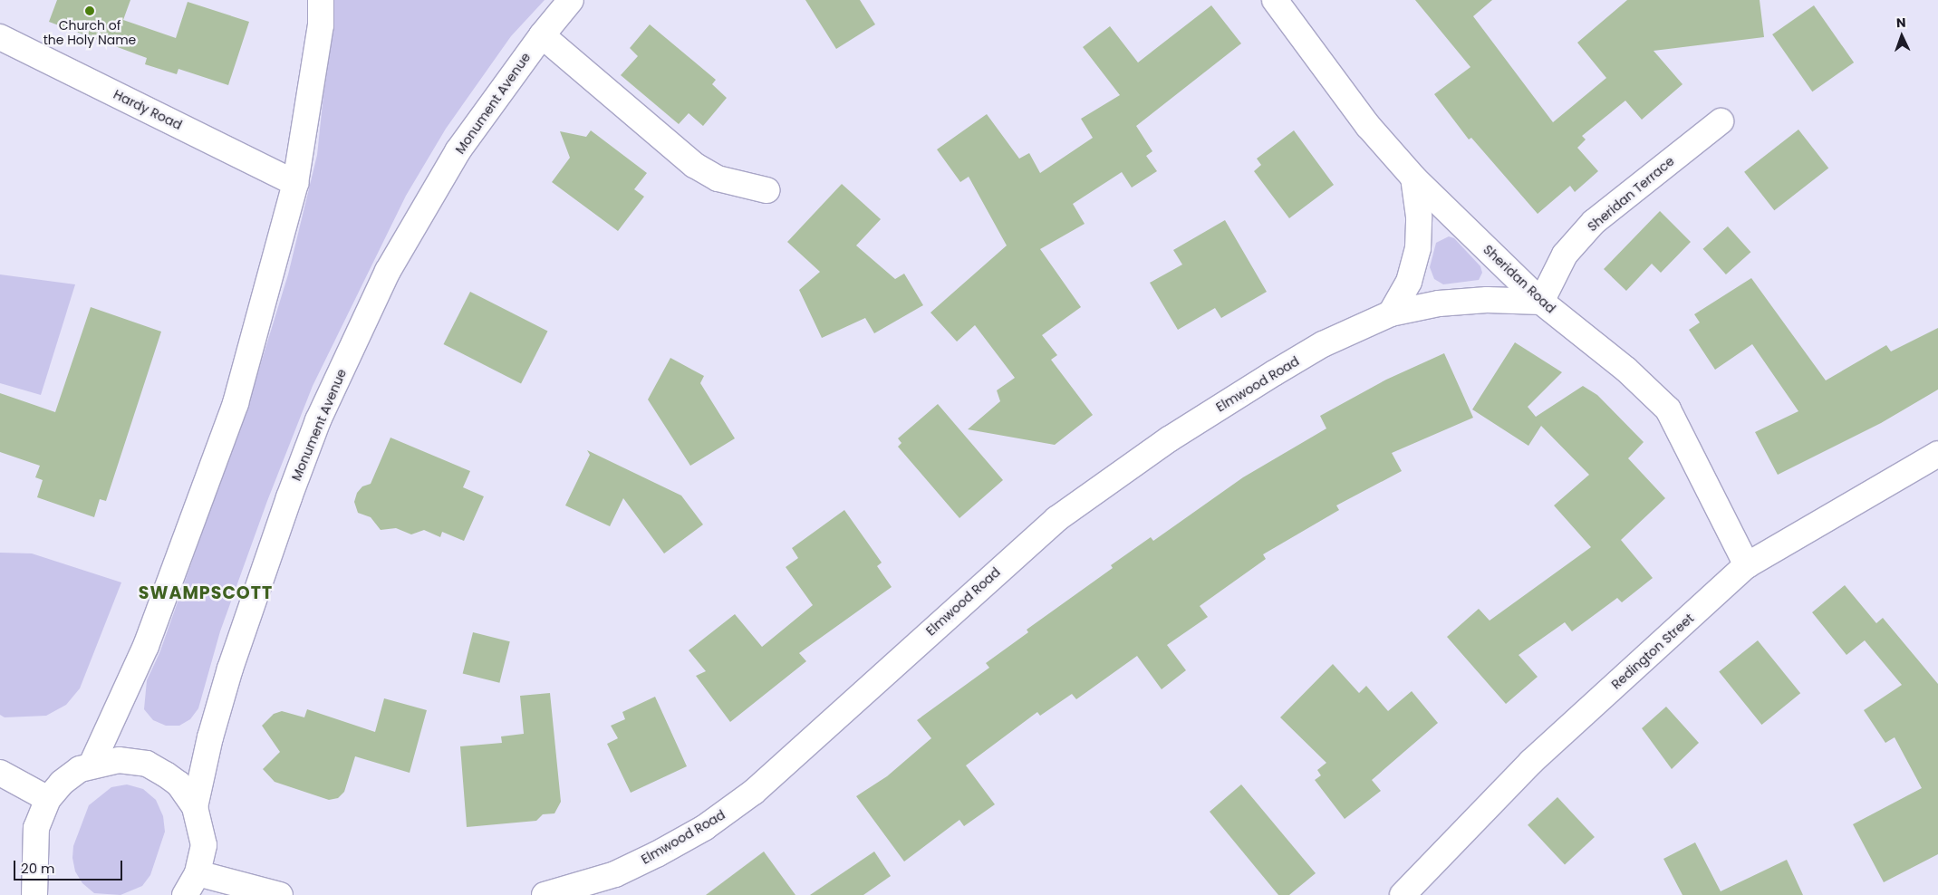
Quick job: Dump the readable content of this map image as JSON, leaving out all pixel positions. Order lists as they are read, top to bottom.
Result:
{
  "streets": {
    "street": [
      "Monument Avenue",
      "Hardy Road",
      "Sheridan Terrace",
      "Sheridan Road",
      "Elmwood Road",
      "Redington Street"
    ]
  },
  "crossings": [
    ["Sheridan Terrace", "Sheridan Road"],
    ["Sheridan Terrace", "Elmwood Road"],
    ["Sheridan Road", "Elmwood Road"],
    ["Sheridan Road", "Redington Street"]
  ],
  "districts": ["SWAMPSCOTT"],
  "places": ["Church of the Holy Name"],
  "scale_bar": "20 m",
  "north": "top"
}
